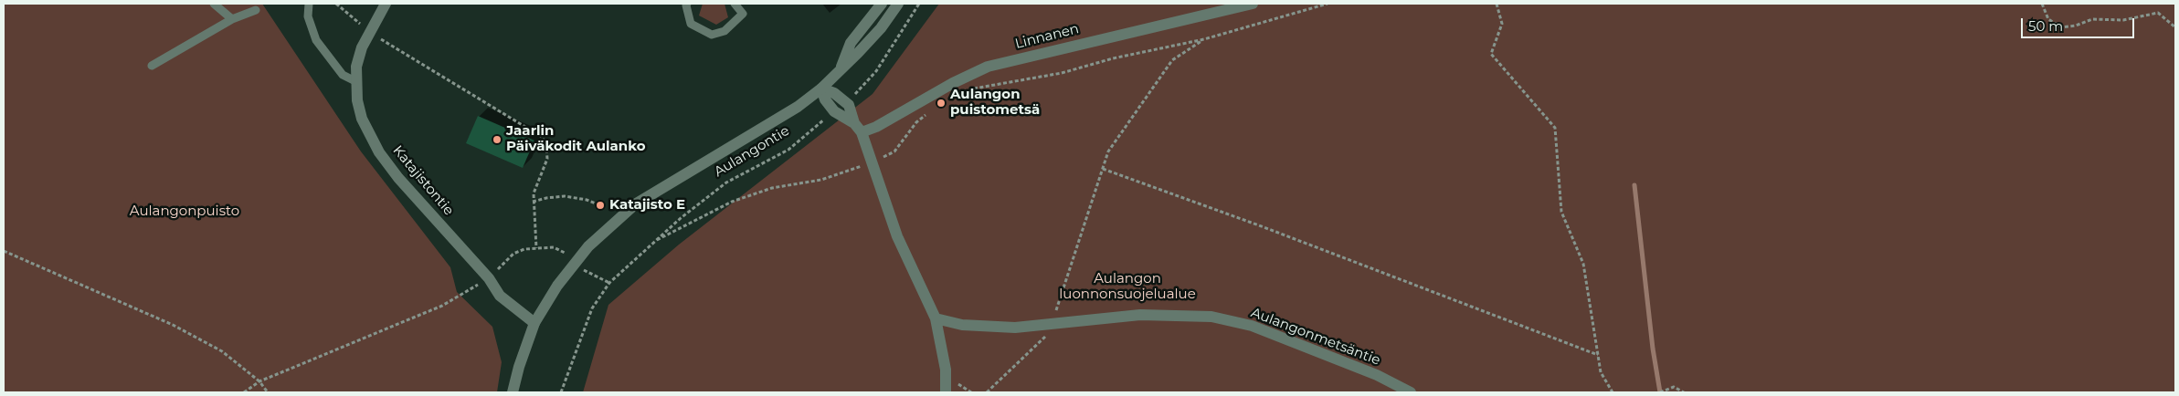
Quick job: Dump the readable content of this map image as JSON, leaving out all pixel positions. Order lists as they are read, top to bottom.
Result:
{
  "streets": {
    "street": [
      "Linnanen",
      "Aulangontie",
      "Katajistontie",
      "Aulangonmetsäntie"
    ]
  },
  "crossings": [
    ["Aulangontie", "Katajistontie"]
  ],
  "parks": ["Aulangonpuisto", "Aulangon luonnonsuojelualue"],
  "places": ["Aulangon puistometsä", "Jaarlin Päiväkodit Aulanko", "Katajisto E"],
  "scale_bar": "50 m"
}
